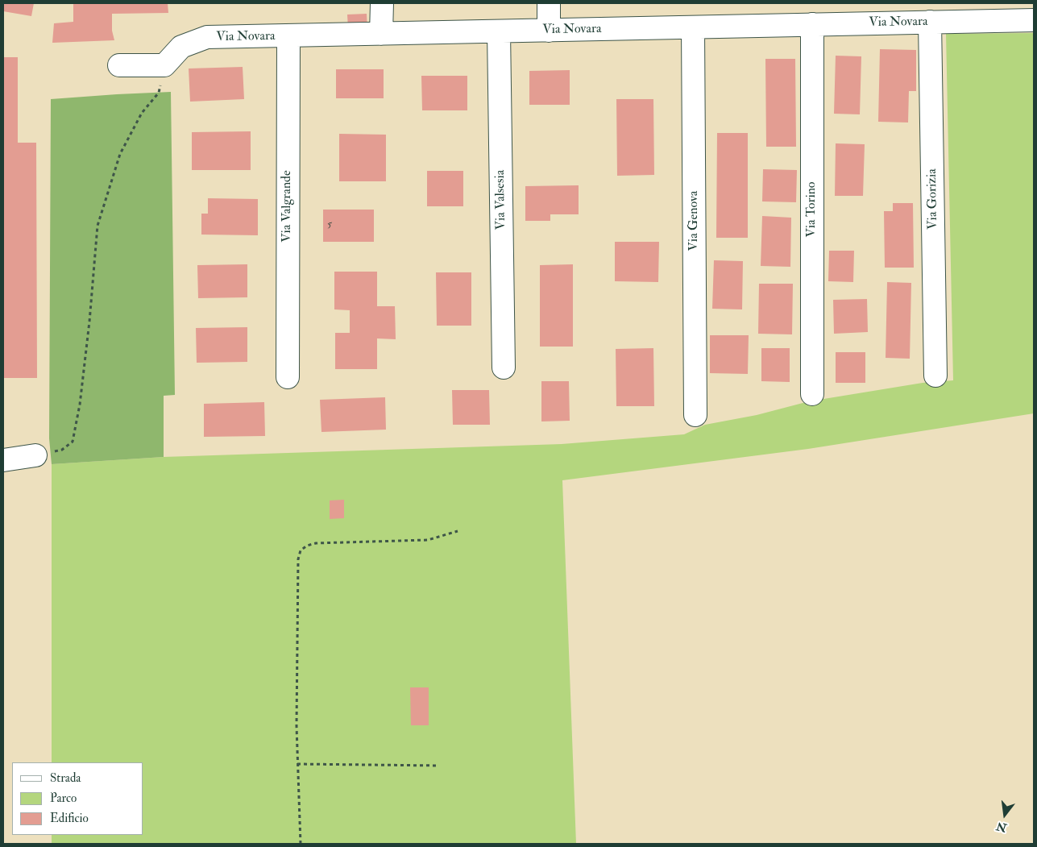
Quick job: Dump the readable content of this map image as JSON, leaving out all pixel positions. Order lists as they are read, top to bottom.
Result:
{
  "streets": {
    "street": [
      "Via Novara",
      "Via Gorizia",
      "Via Valsesia",
      "Via Valgrande",
      "Via Torino",
      "Via Genova"
    ]
  },
  "crossings": [
    ["Via Novara", "Via Gorizia"],
    ["Via Novara", "Via Valsesia"],
    ["Via Novara", "Via Valgrande"],
    ["Via Novara", "Via Torino"],
    ["Via Novara", "Via Genova"]
  ],
  "house_numbers": ["5"],
  "legend": ["Strada", "Parco", "Edificio"],
  "north": "bottom"
}
